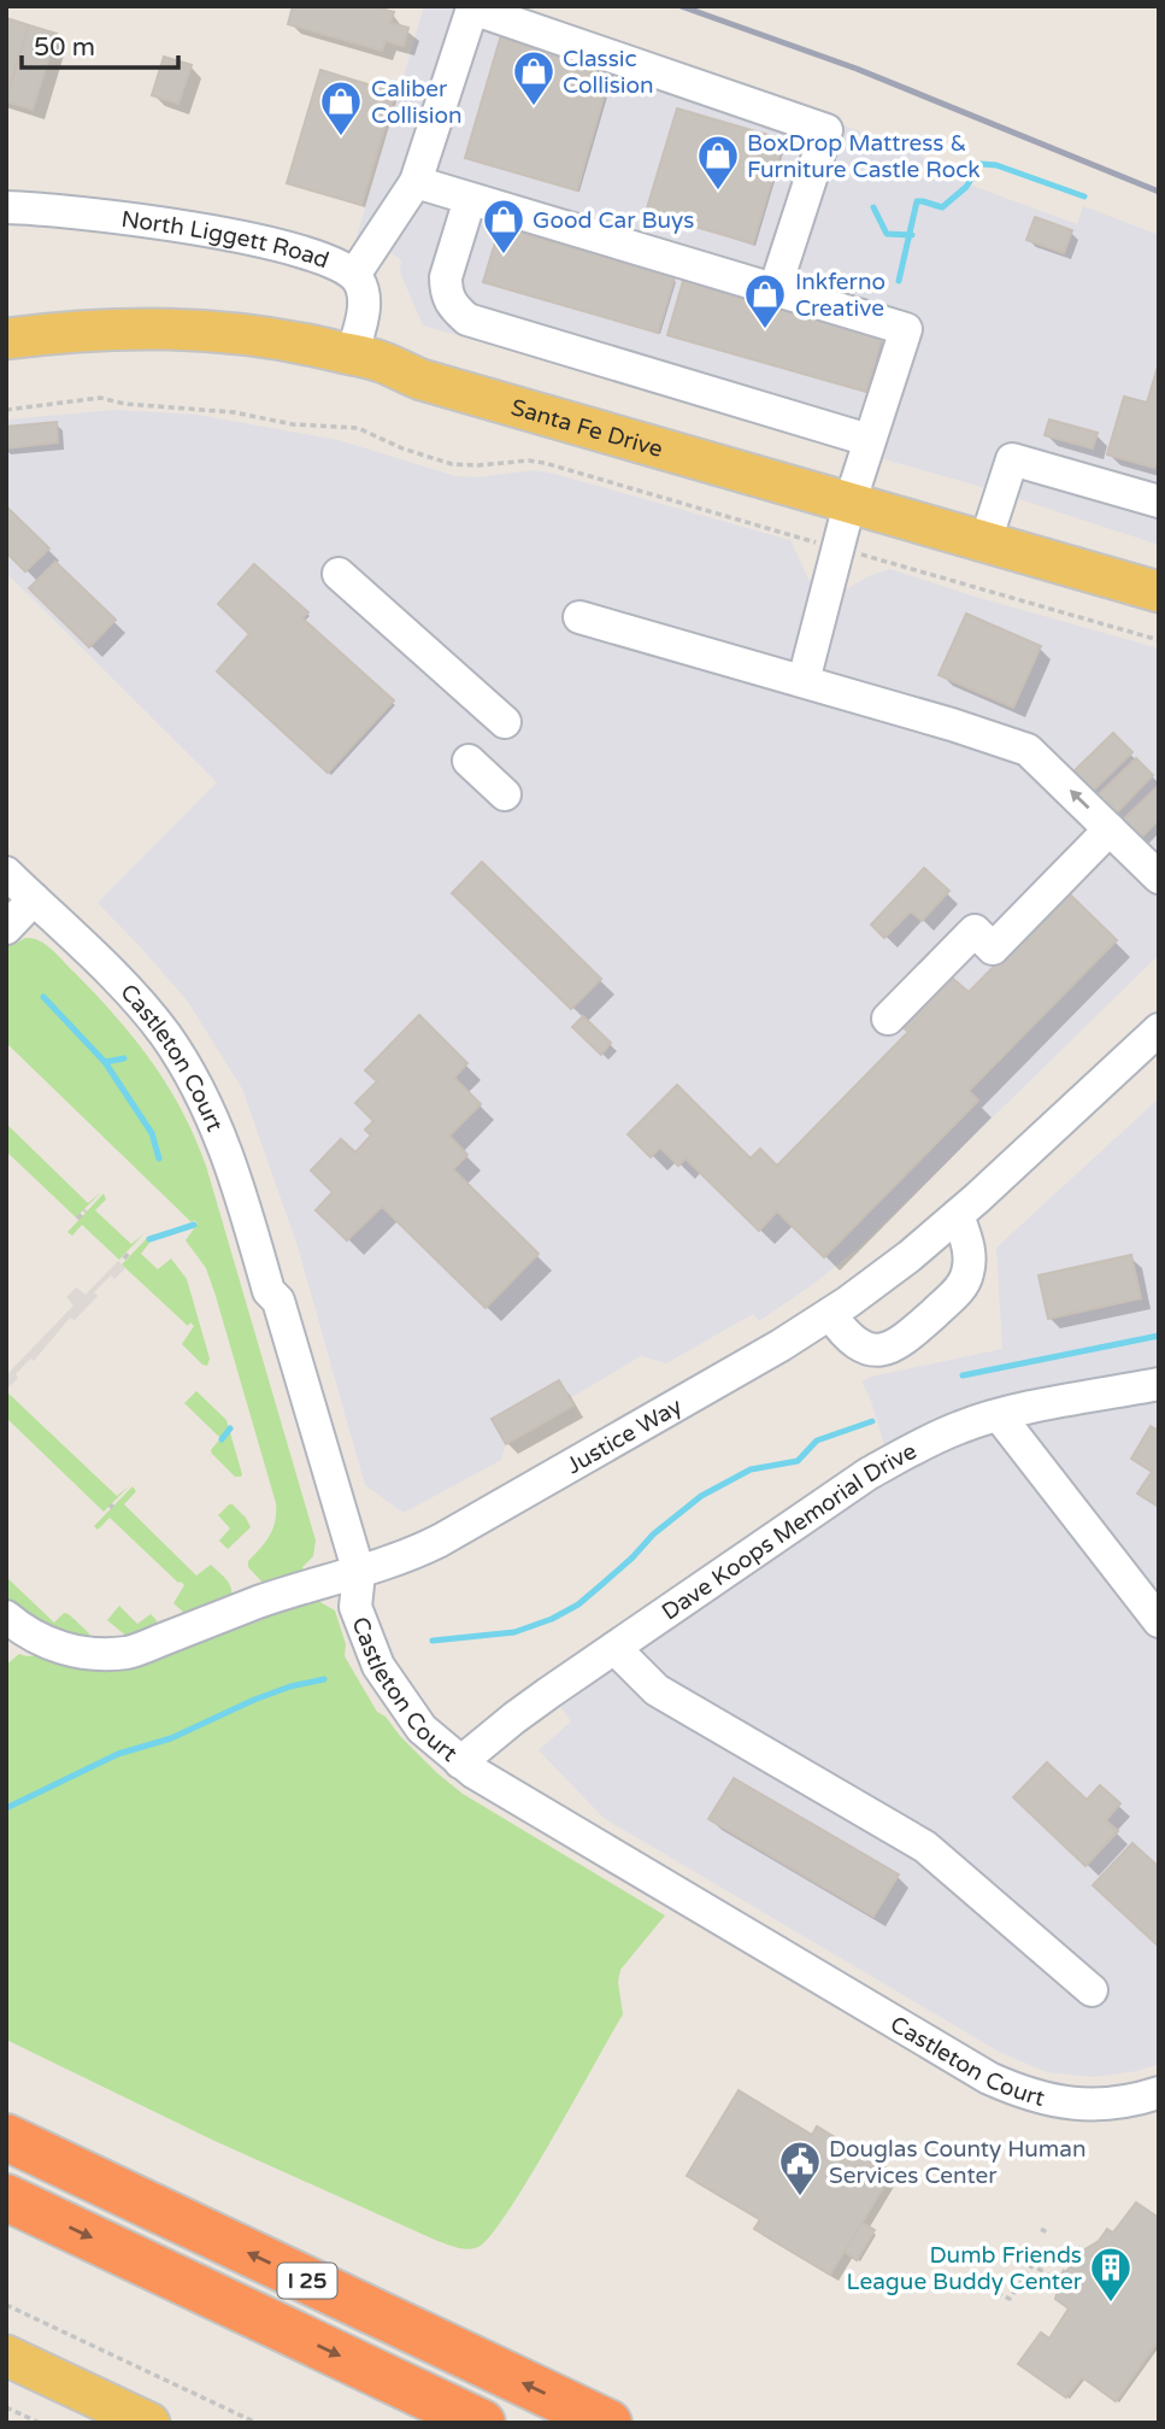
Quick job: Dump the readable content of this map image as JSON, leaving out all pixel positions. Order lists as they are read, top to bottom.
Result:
{
  "streets": {
    "highway": ["I 25"],
    "main road": ["Santa Fe Drive"],
    "street": [
      "North Liggett Road",
      "Castleton Court",
      "Justice Way",
      "Dave Koops Memorial Drive"
    ]
  },
  "crossings": [
    ["North Liggett Road", "Santa Fe Drive"],
    ["Castleton Court", "Justice Way"],
    ["Castleton Court", "Dave Koops Memorial Drive"]
  ],
  "places": {
    "shop": [
      "Classic Collision",
      "Caliber Collision",
      "BoxDrop Mattress & Furniture Castle Rock",
      "Good Car Buys",
      "Inkferno Creative"
    ],
    "public building": ["Douglas County Human Services Center"],
    "building": ["Dumb Friends League Buddy Center"]
  },
  "scale_bar": "50 m"
}
